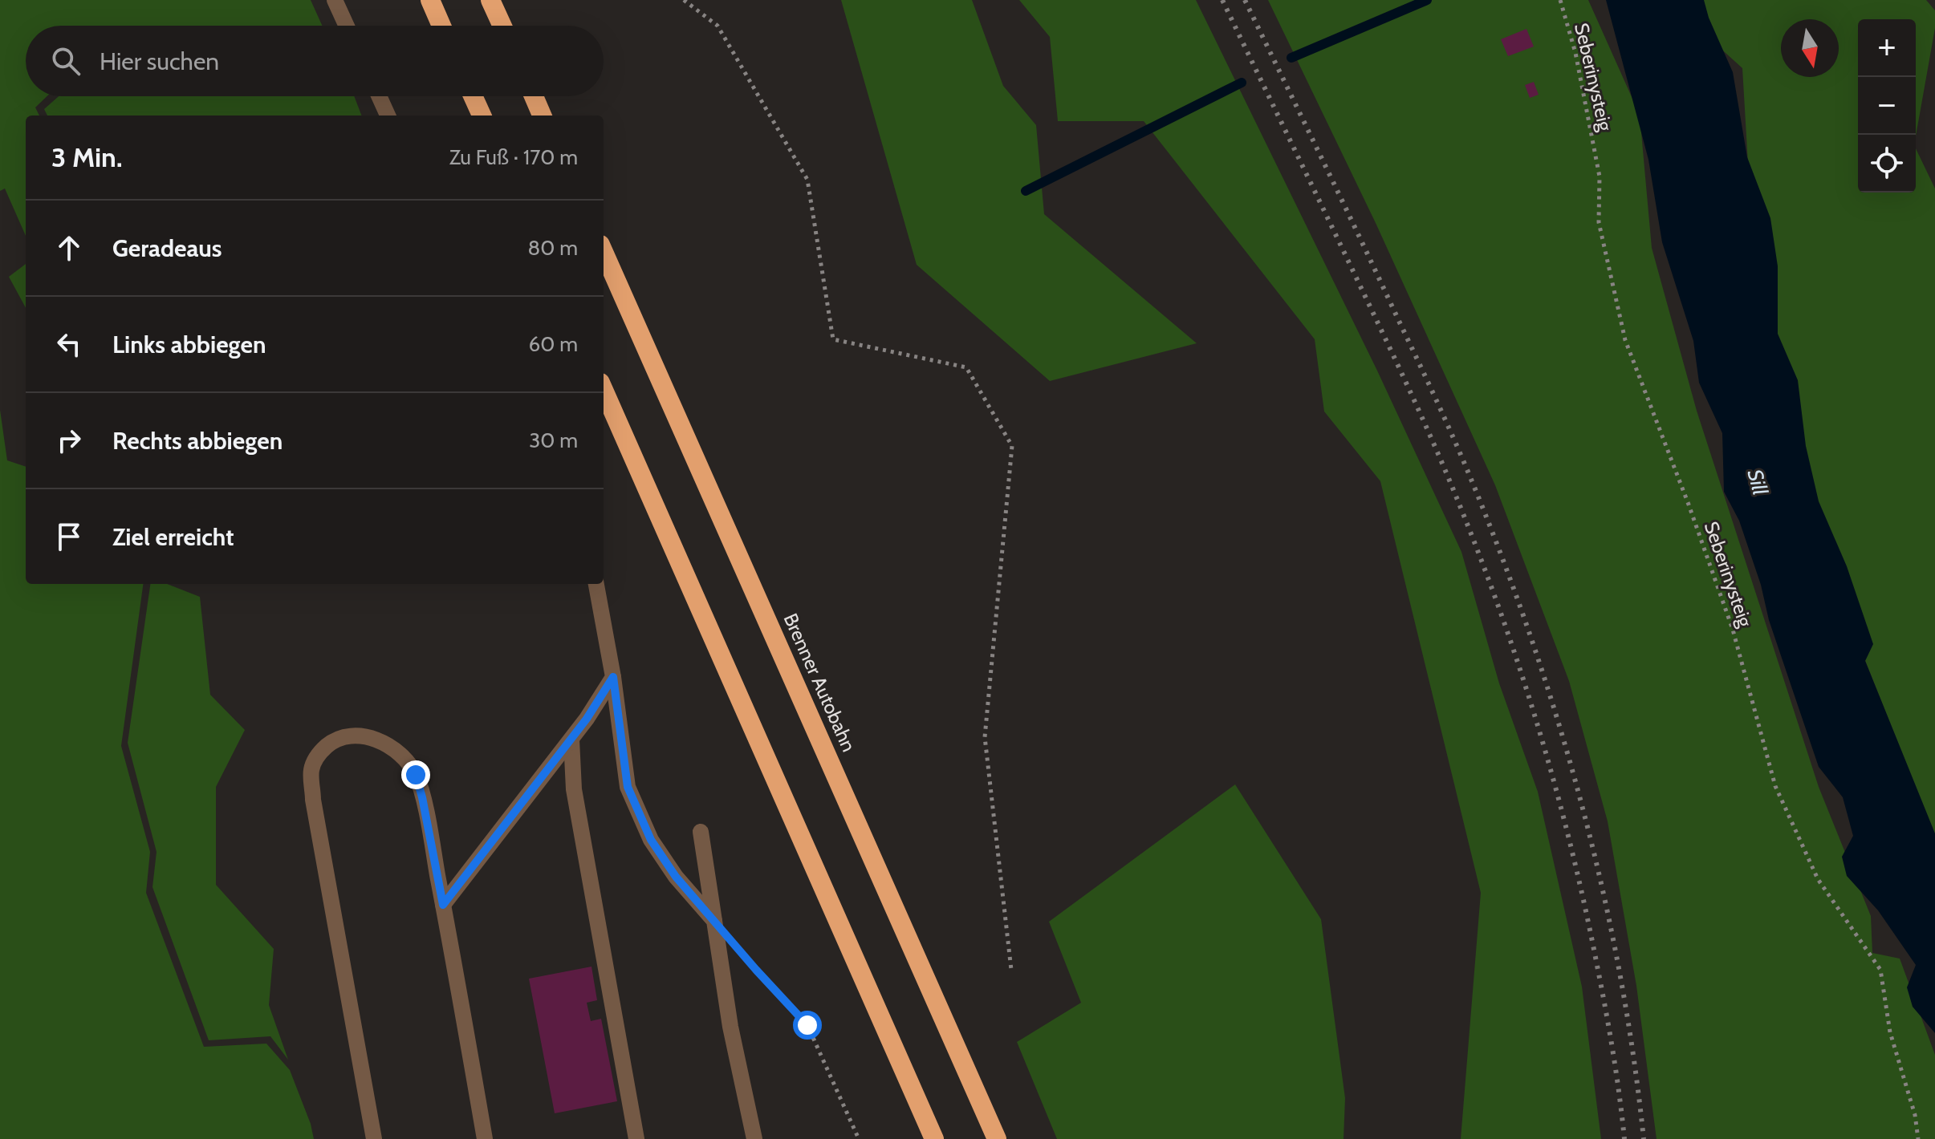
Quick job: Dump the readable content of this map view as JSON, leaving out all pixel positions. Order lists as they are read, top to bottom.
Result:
{
  "streets": {
    "highway": ["Brenner Autobahn"],
    "path": ["Seberinysteig"]
  },
  "water": ["Sill"],
  "north": "bottom",
  "page": {
    "map_buttons": ["+", "−"],
    "search": "Hier suchen",
    "heading": ["3 Min.", "Zu Fuß · 170 m"],
    "list": [
      ["Geradeaus", "80 m"],
      ["Links abbiegen", "60 m"],
      ["Rechts abbiegen", "30 m"],
      "Ziel erreicht"
    ]
  }
}
